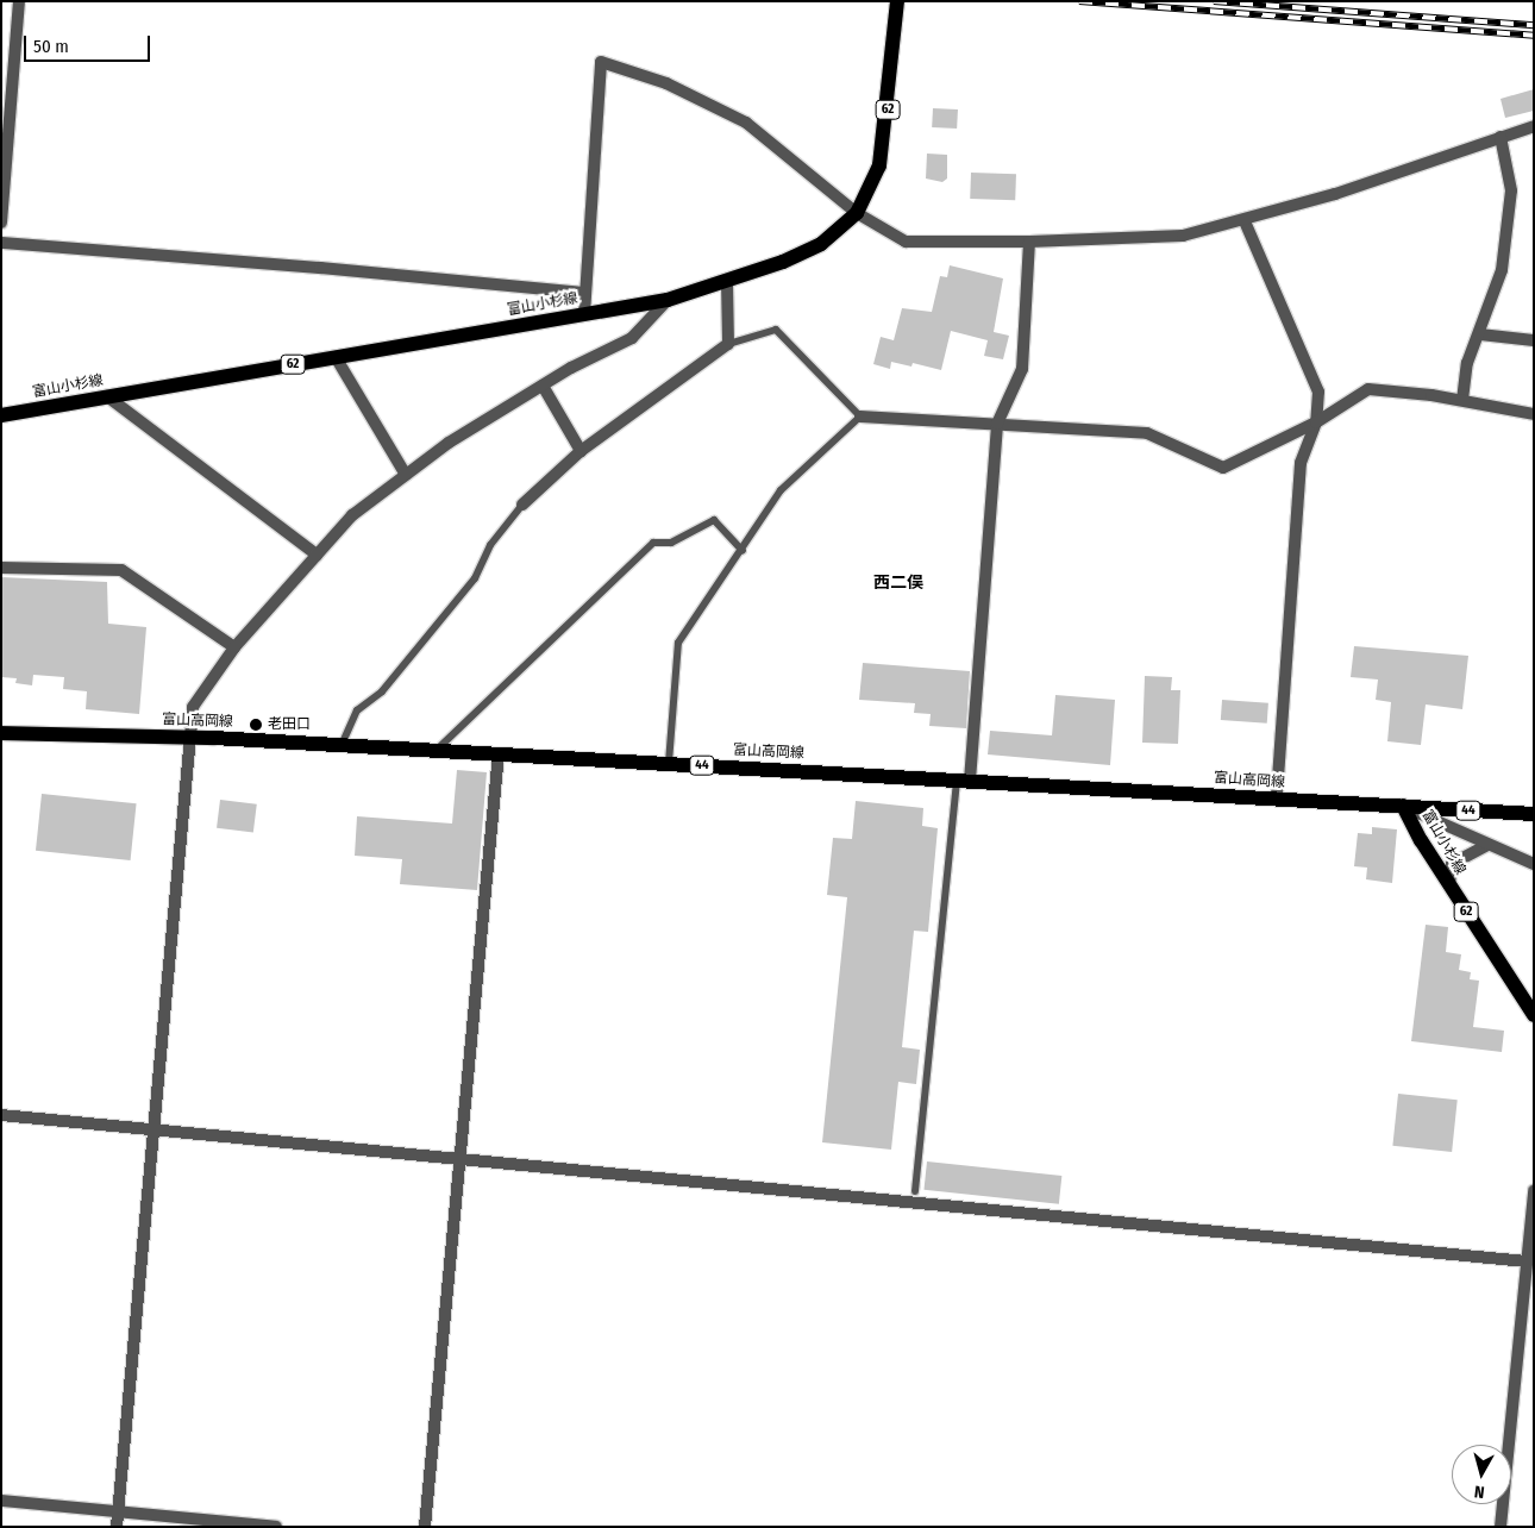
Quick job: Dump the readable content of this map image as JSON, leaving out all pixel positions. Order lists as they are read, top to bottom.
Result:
{
  "streets": {
    "main road": [
      "62",
      "富山小杉線",
      "富山高岡線",
      "44"
    ]
  },
  "crossings": [
    ["富山小杉線", "富山高岡線"]
  ],
  "districts": ["西二俣"],
  "places": ["老田口"],
  "scale_bar": "50 m",
  "north": "bottom"
}
